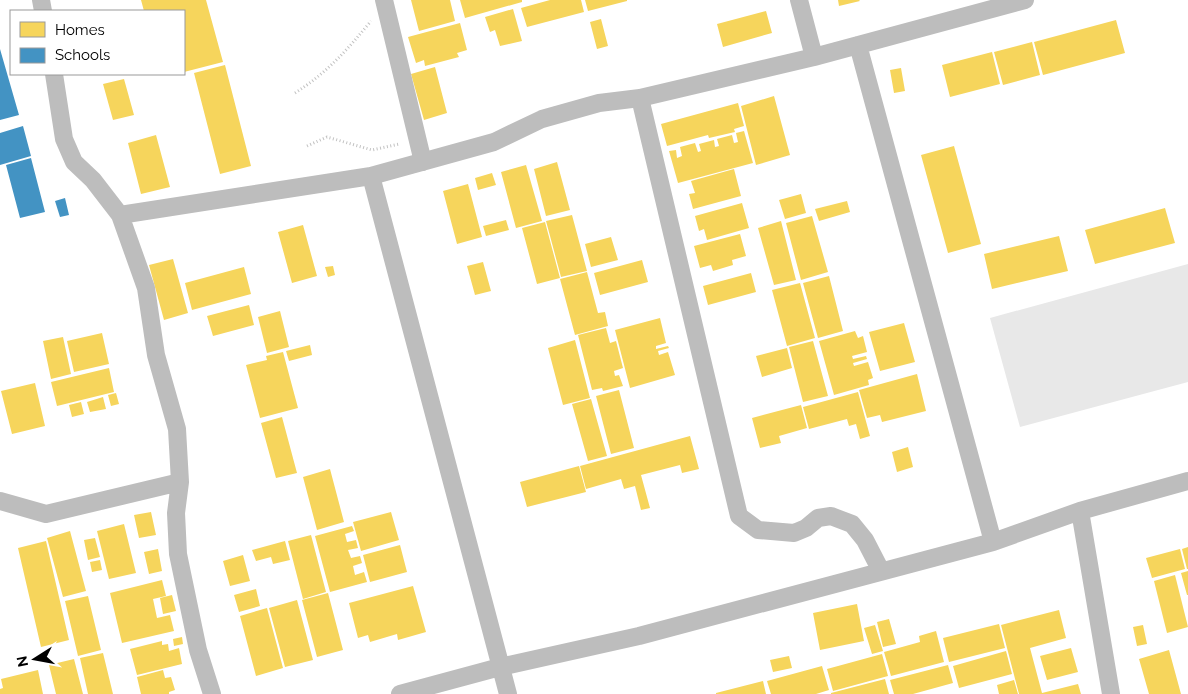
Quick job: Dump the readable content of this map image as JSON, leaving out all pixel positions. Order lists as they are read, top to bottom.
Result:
{
  "legend": ["Homes", "Schools"],
  "north": "left"
}
